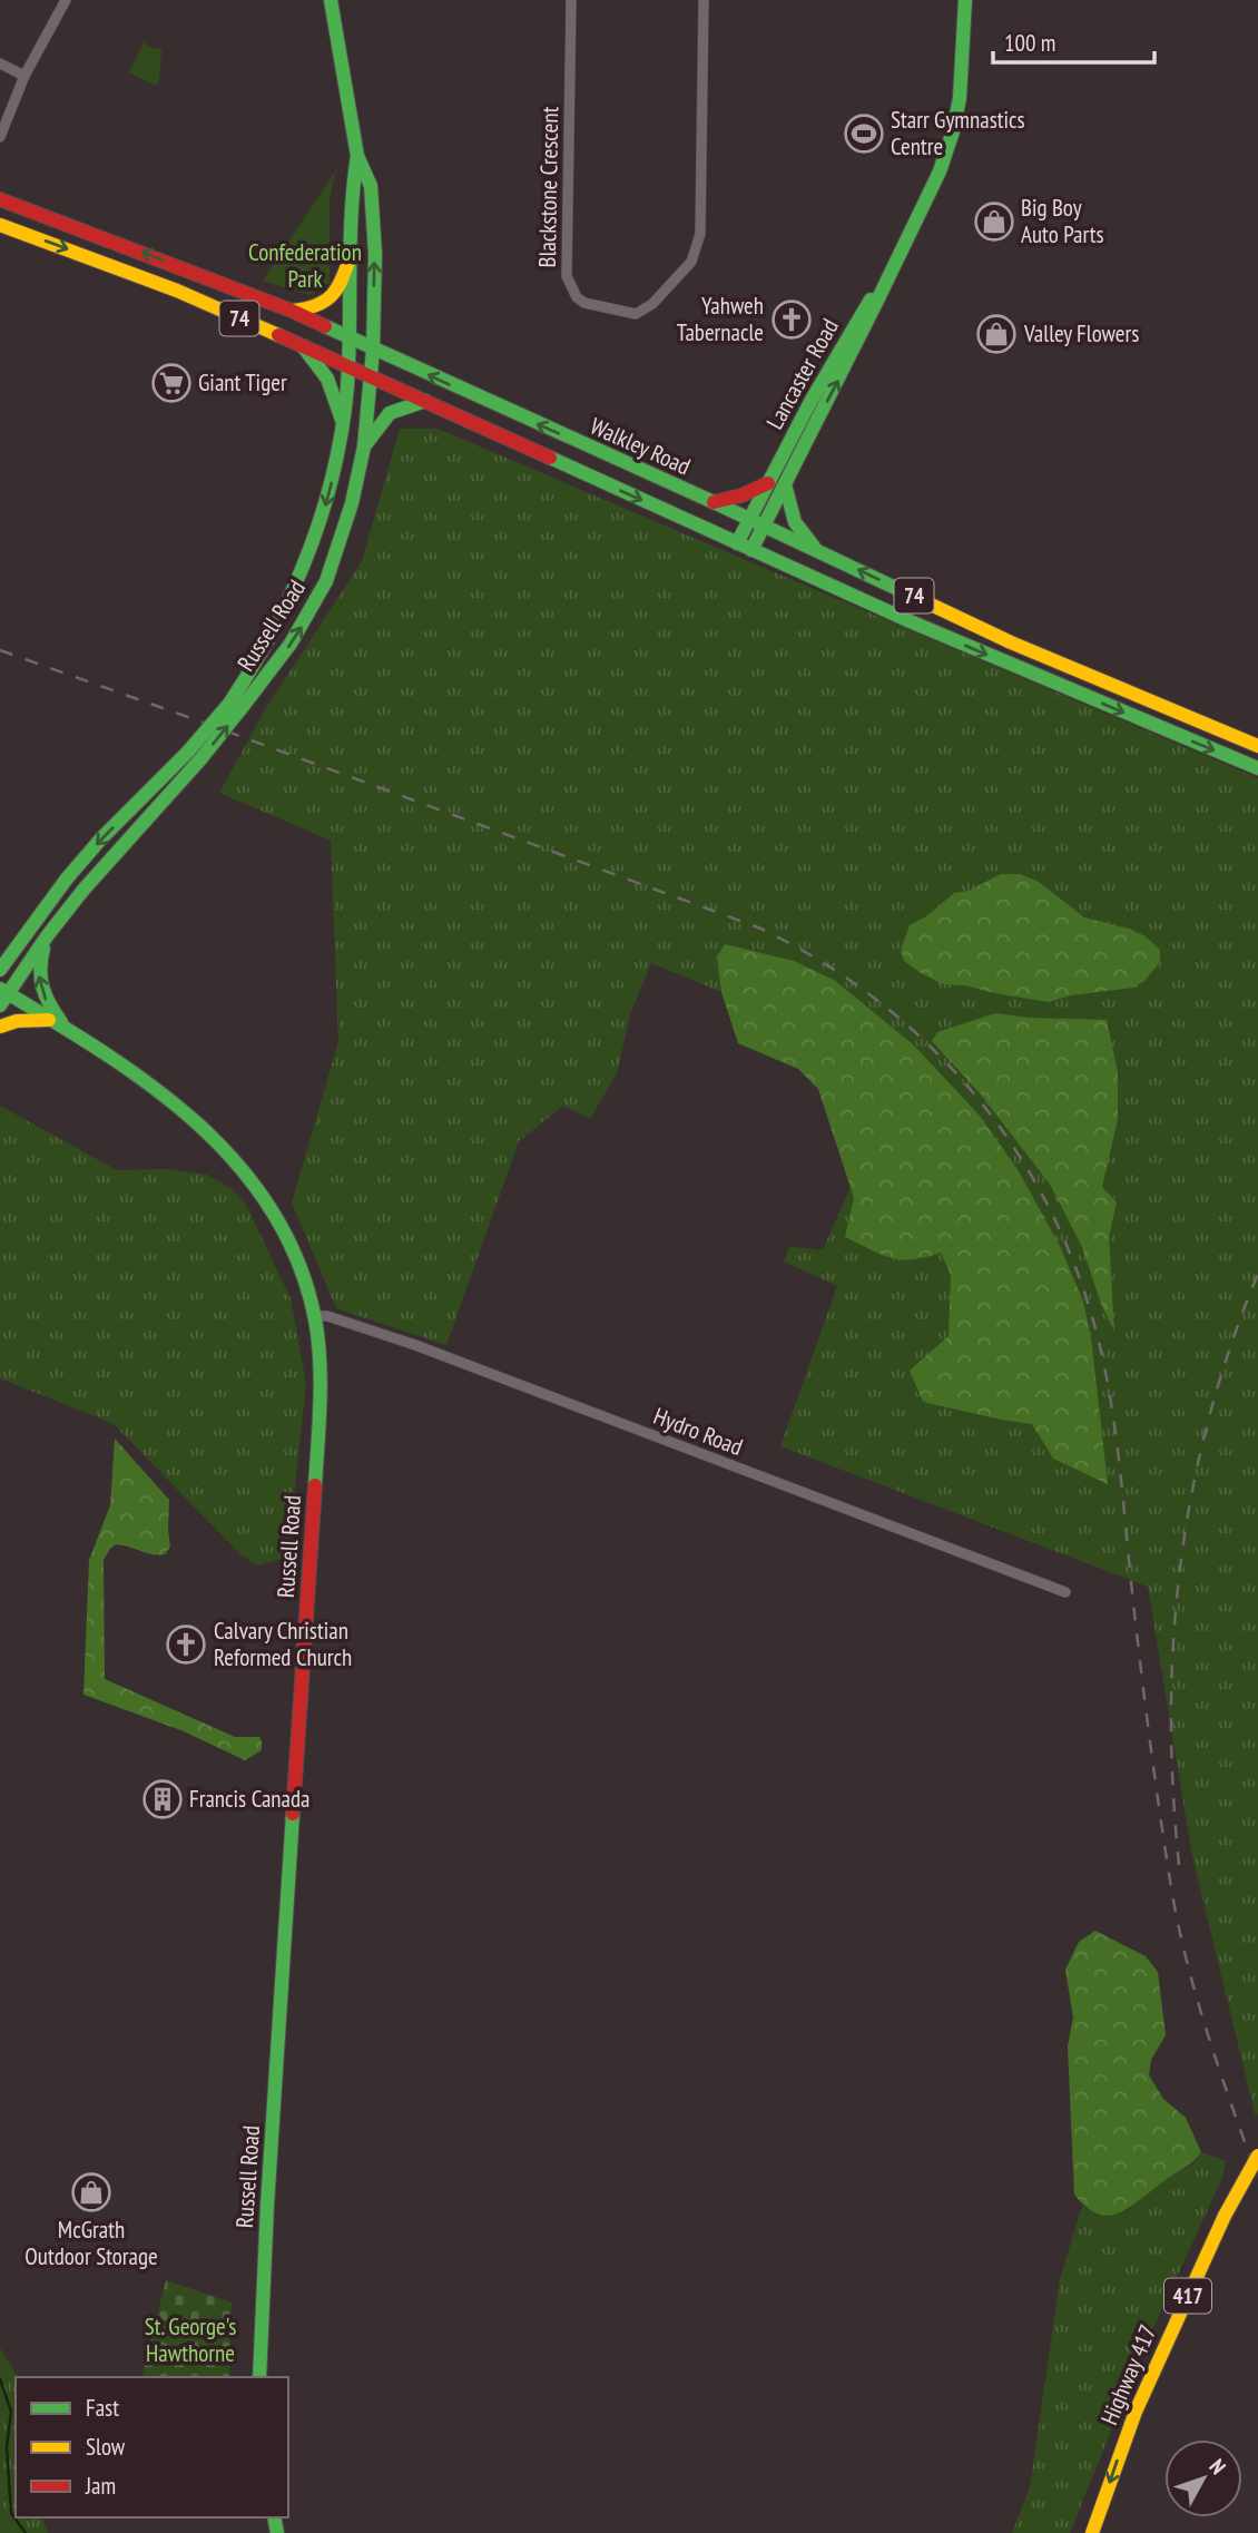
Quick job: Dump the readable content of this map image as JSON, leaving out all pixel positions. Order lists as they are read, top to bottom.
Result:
{
  "streets": {
    "main road": [
      "74",
      "Lancaster Road",
      "Walkley Road",
      "Russell Road",
      "417",
      "Highway 417"
    ],
    "street": ["Blackstone Crescent", "Hydro Road"]
  },
  "crossings": [
    ["Lancaster Road", "Walkley Road"],
    ["Walkley Road", "Russell Road"],
    ["Russell Road", "Hydro Road"]
  ],
  "one_way": ["Highway 417"],
  "parks": ["Confederation Park", "St. George's Hawthorne"],
  "places": {
    "sports": ["Starr Gymnastics Centre"],
    "shop": ["Big Boy Auto Parts", "Valley Flowers", "McGrath Outdoor Storage"],
    "church": ["Yahweh Tabernacle", "Calvary Christian Reformed Church"],
    "supermarket": ["Giant Tiger"],
    "building": ["Francis Canada"]
  },
  "legend": ["Fast", "Slow", "Jam"],
  "scale_bar": "100 m",
  "north": "top right"
}
